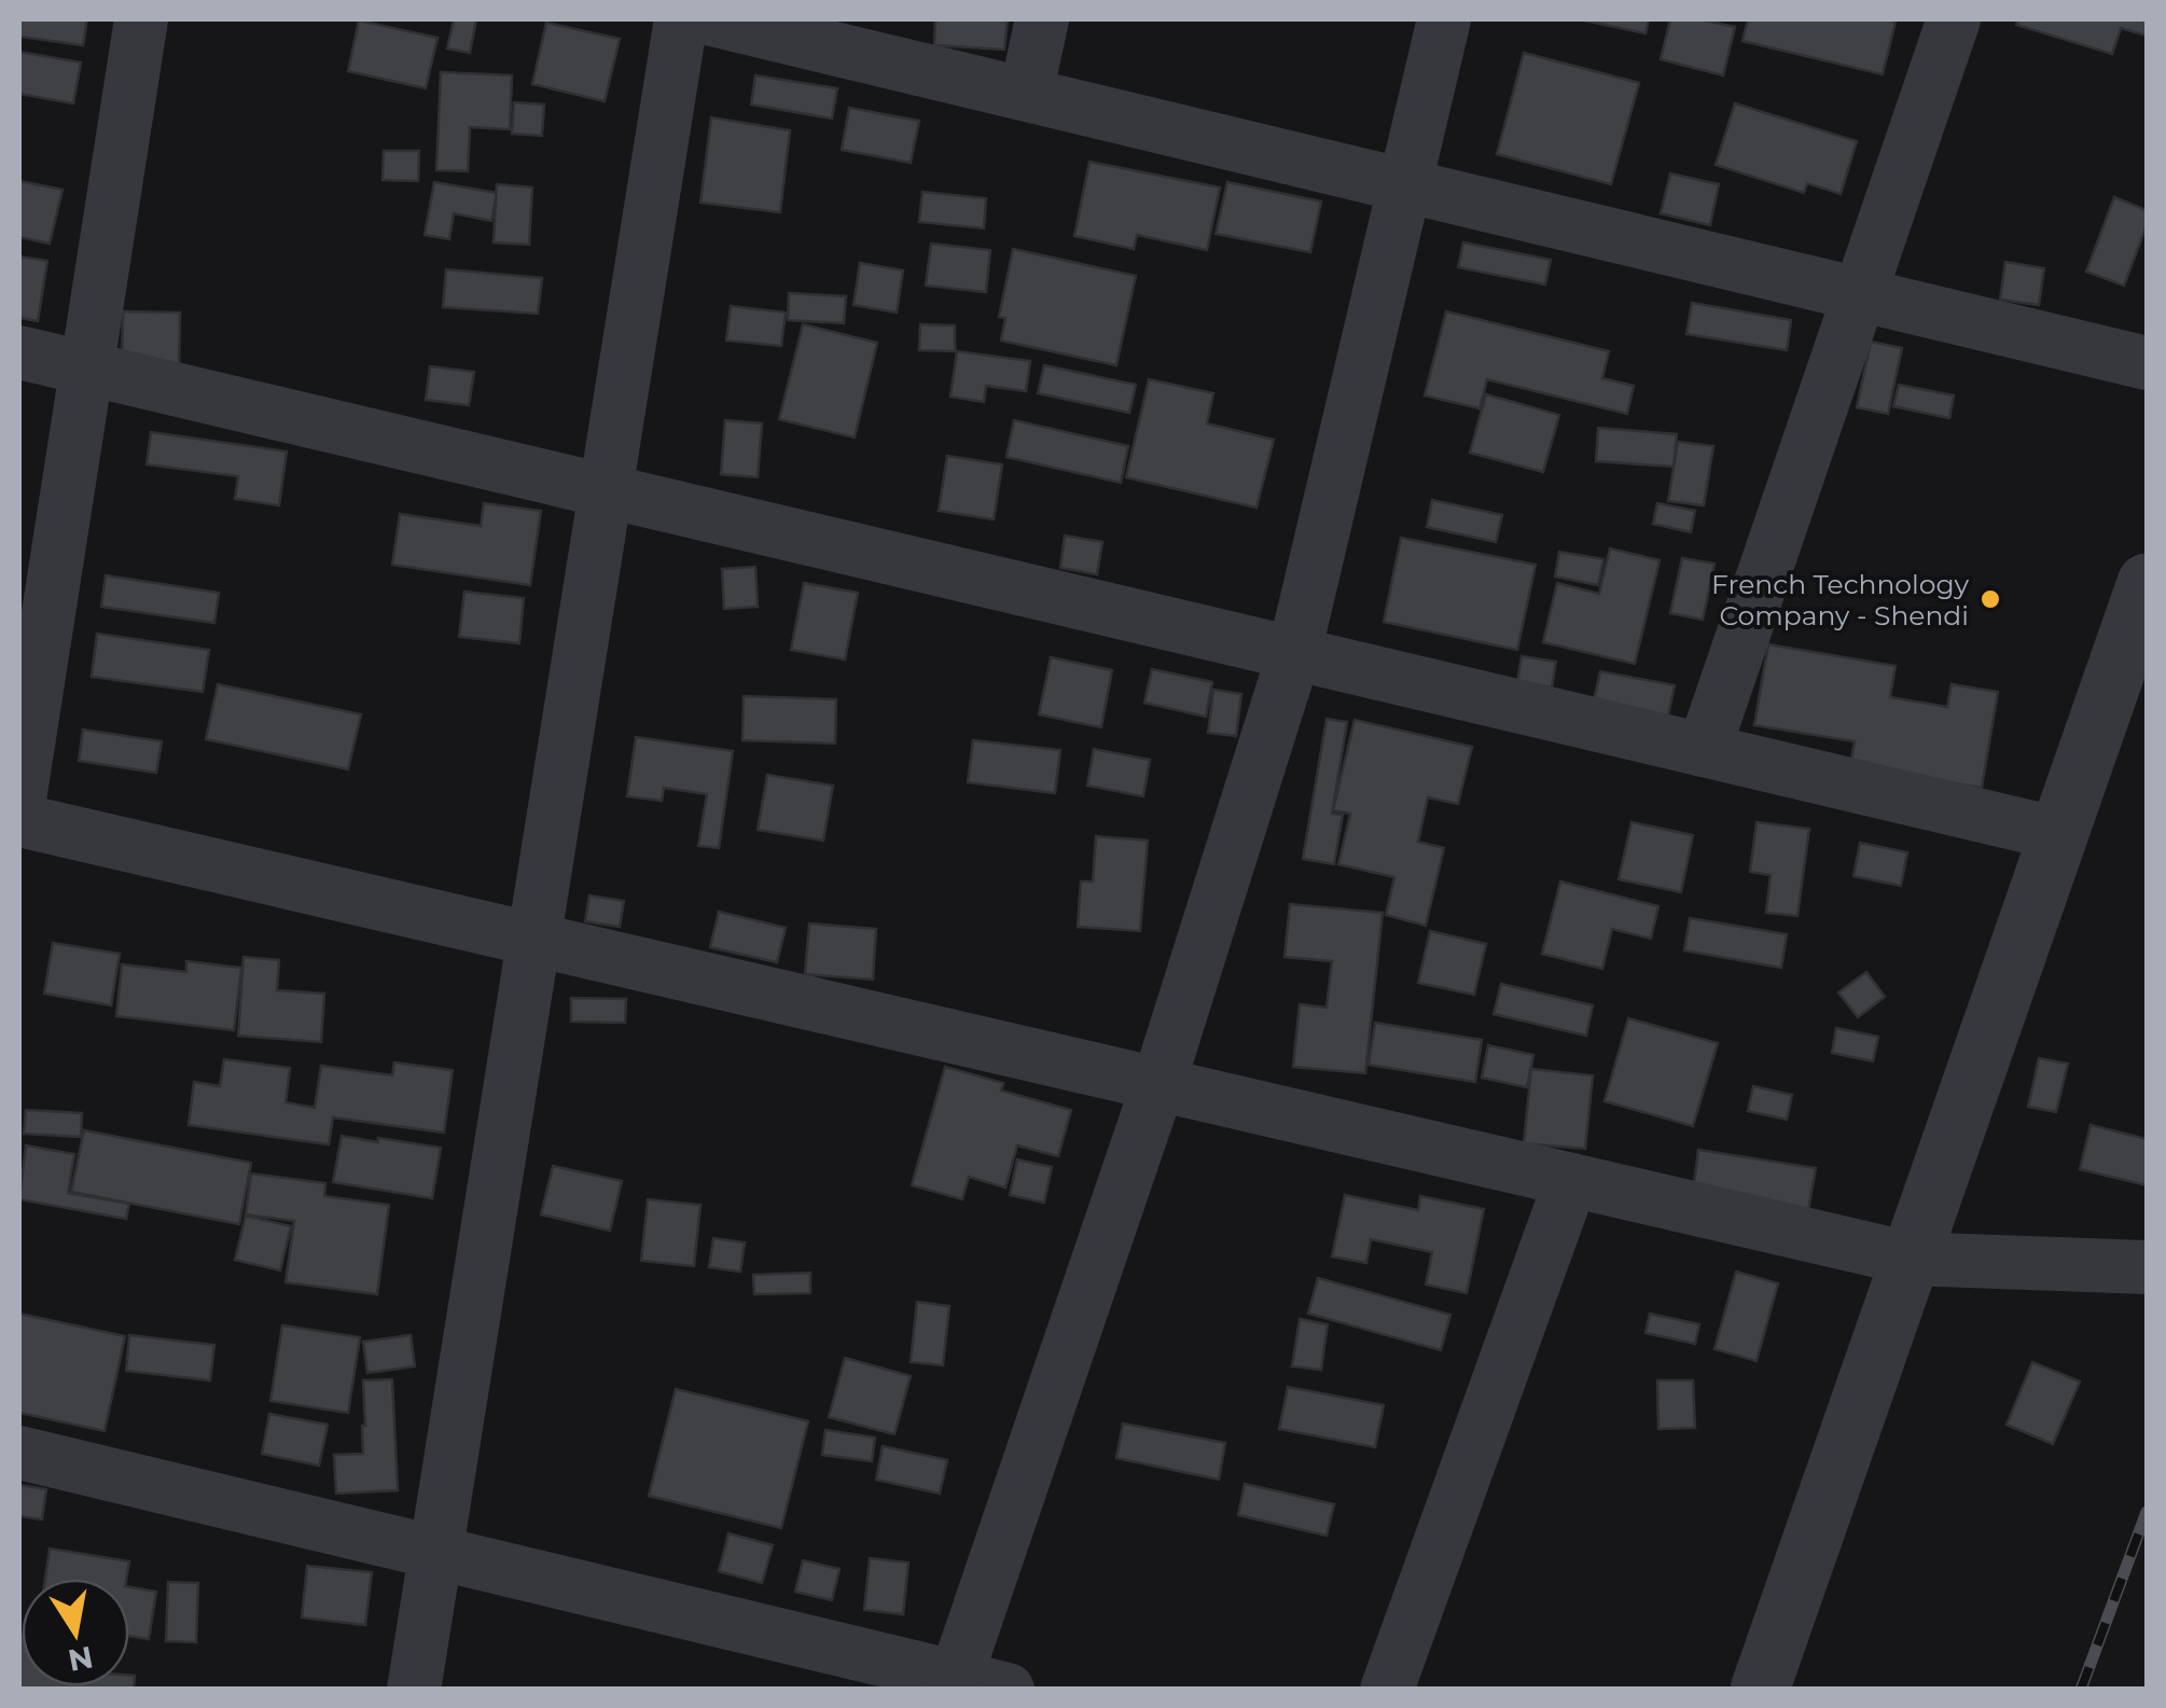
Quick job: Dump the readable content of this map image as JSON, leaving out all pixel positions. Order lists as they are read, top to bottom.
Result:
{
  "places": ["French Technology Company - Shendi"],
  "north": "bottom"
}
